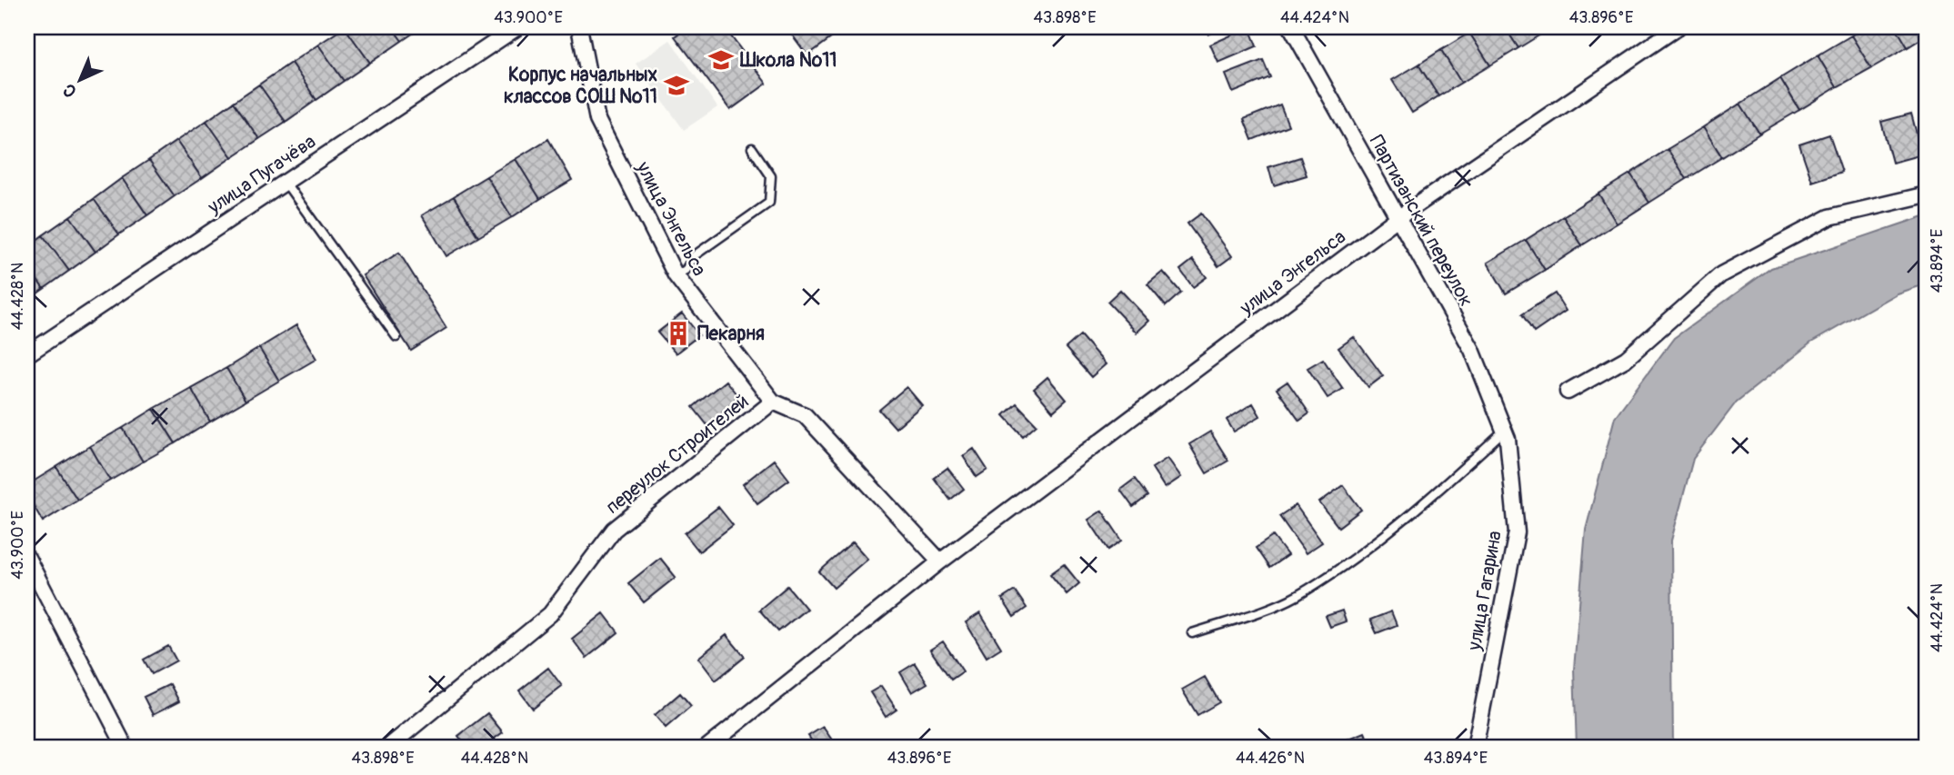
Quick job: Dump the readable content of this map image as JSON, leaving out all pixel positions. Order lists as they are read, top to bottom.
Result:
{
  "streets": {
    "street": [
      "улица Пугачёва",
      "улица Энгельса",
      "Партизанский переулок",
      "переулок Строителей",
      "улица Гагарина"
    ]
  },
  "crossings": [
    ["улица Энгельса", "Партизанский переулок"],
    ["улица Энгельса", "переулок Строителей"],
    ["Партизанский переулок", "улица Гагарина"]
  ],
  "places": {
    "school or university": ["Школа №11", "Корпус начальных классов СОШ №11"],
    "building": ["Пекарня"]
  },
  "north": "bottom left",
  "coordinates": [
    "43.900°E",
    "43.898°E",
    "44.424°N",
    "43.896°E",
    "43.894°E",
    "44.428°N",
    "44.426°N"
  ]
}
